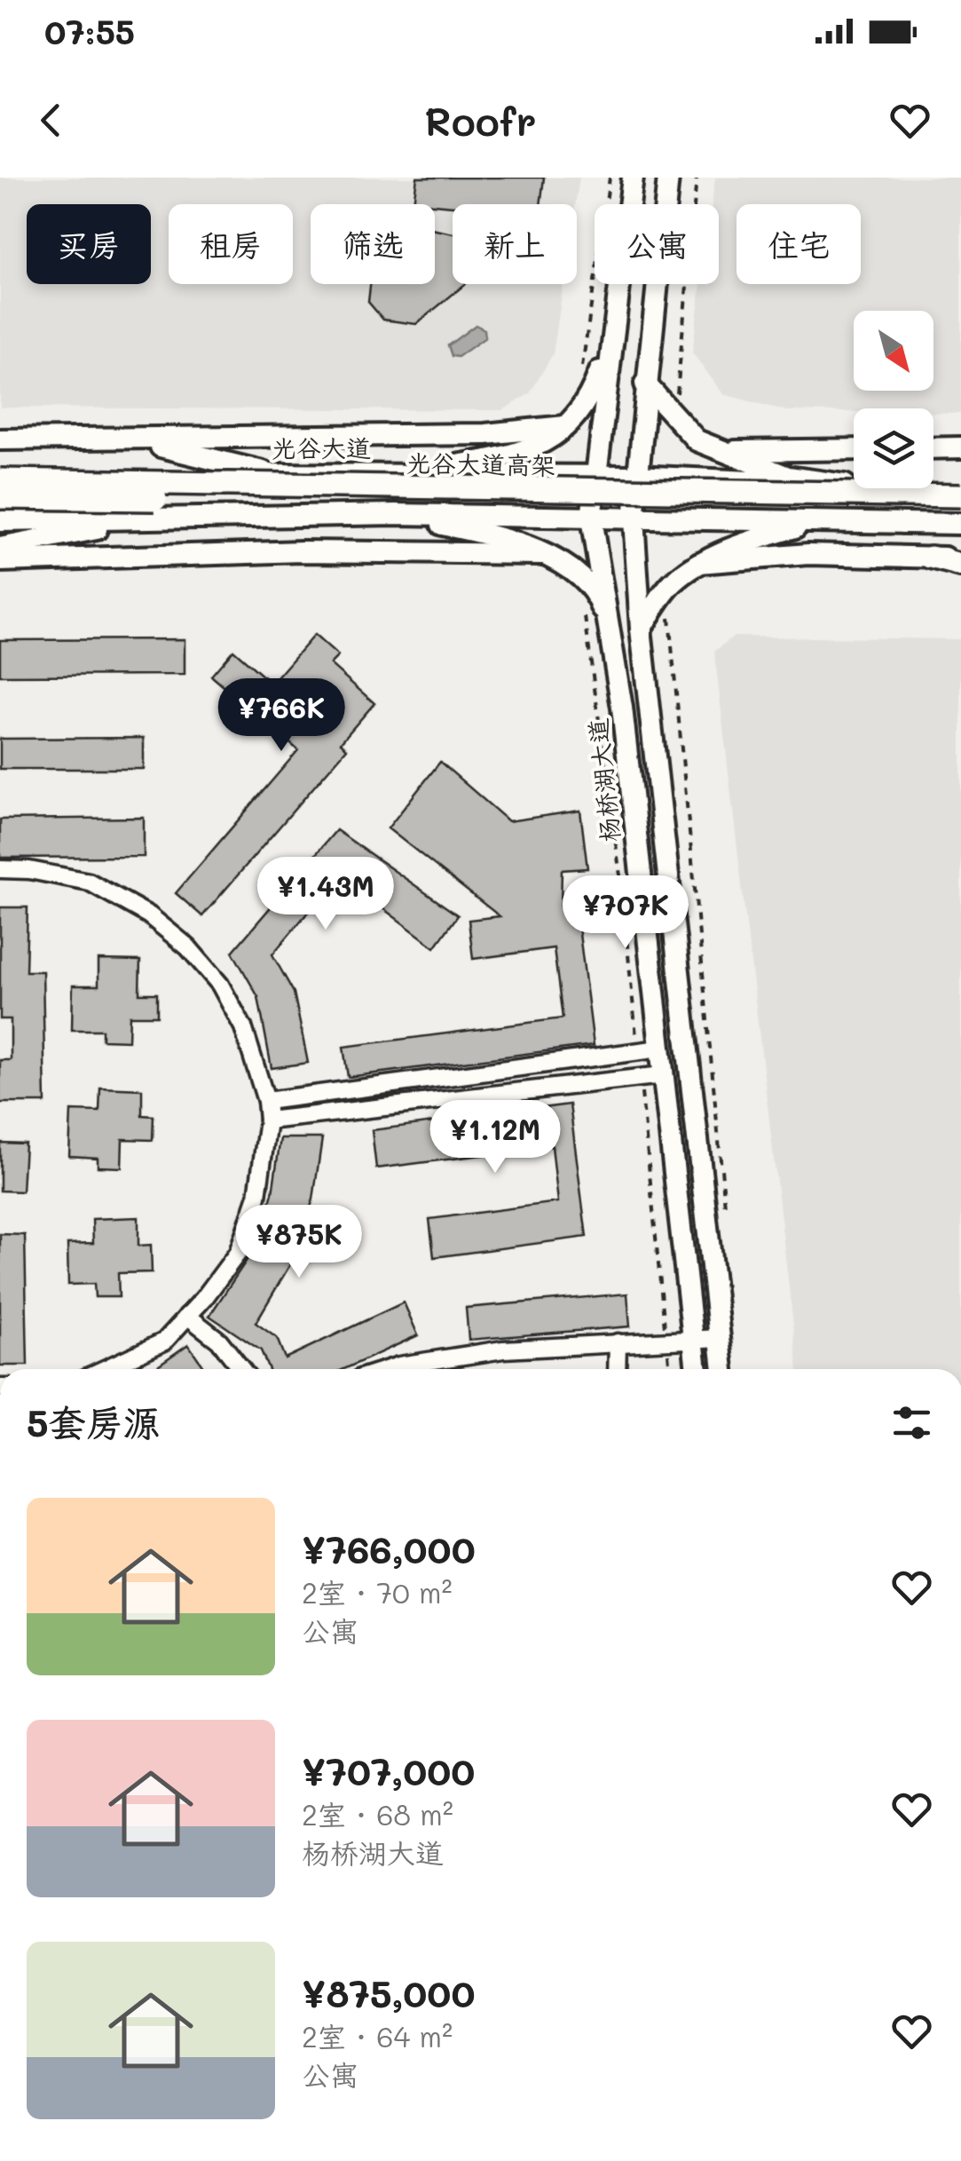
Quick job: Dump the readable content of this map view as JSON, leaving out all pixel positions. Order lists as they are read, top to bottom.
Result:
{
  "streets": {
    "highway": ["光谷大道高架"],
    "main road": ["光谷大道", "杨桥湖大道"]
  },
  "crossings": [
    ["光谷大道", "光谷大道高架"],
    ["光谷大道", "杨桥湖大道"]
  ],
  "north": "bottom right",
  "page": {
    "status": "07:55",
    "header": "Roofr",
    "chip": [
      "买房",
      "租房",
      "筛选",
      "新上",
      "公寓",
      "住宅"
    ],
    "price": [
      "¥766K",
      "¥1.43M",
      "¥707K",
      "¥1.12M",
      "¥875K"
    ],
    "heading": "5套房源",
    "list": [
      {
        "name": "¥766,000",
        "note": "2室 · 70 m² · 公寓"
      },
      {
        "name": "¥707,000",
        "note": "2室 · 68 m² · 杨桥湖大道"
      },
      {
        "name": "¥875,000",
        "note": "2室 · 64 m² · 公寓"
      }
    ]
  }
}
